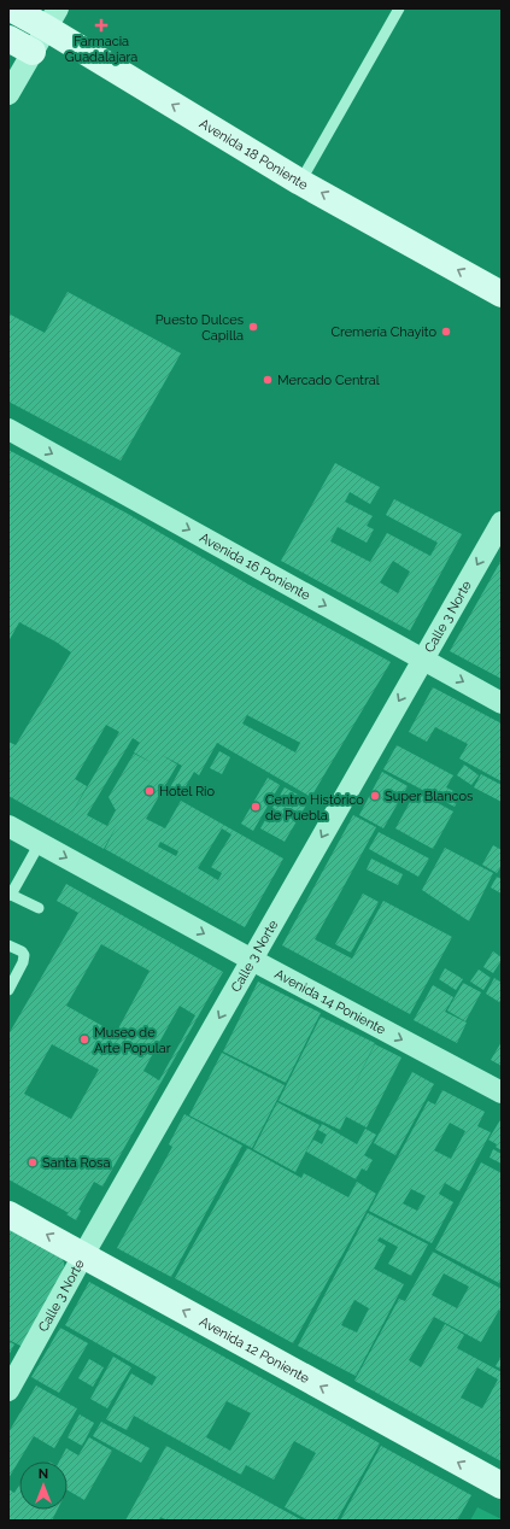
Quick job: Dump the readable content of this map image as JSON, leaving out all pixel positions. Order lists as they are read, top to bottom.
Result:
{
  "streets": {
    "street": [
      "Avenida 18 Poniente",
      "Avenida 16 Poniente",
      "Calle 3 Norte",
      "Avenida 14 Poniente",
      "Avenida 12 Poniente"
    ]
  },
  "crossings": [
    ["Avenida 16 Poniente", "Calle 3 Norte"],
    ["Calle 3 Norte", "Avenida 14 Poniente"],
    ["Calle 3 Norte", "Avenida 12 Poniente"]
  ],
  "one_way": [
    "Avenida 18 Poniente",
    "Avenida 16 Poniente",
    "Calle 3 Norte",
    "Avenida 14 Poniente",
    "Avenida 12 Poniente"
  ],
  "places": {
    "health": ["Farmacia Guadalajara"],
    "other": [
      "Puesto Dulces Capilla",
      "Cremería Chayito",
      "Mercado Central",
      "Hotel Rio",
      "Super Blancos",
      "Centro Histórico de Puebla",
      "Museo de Arte Popular",
      "Santa Rosa"
    ]
  },
  "north": "top"
}
